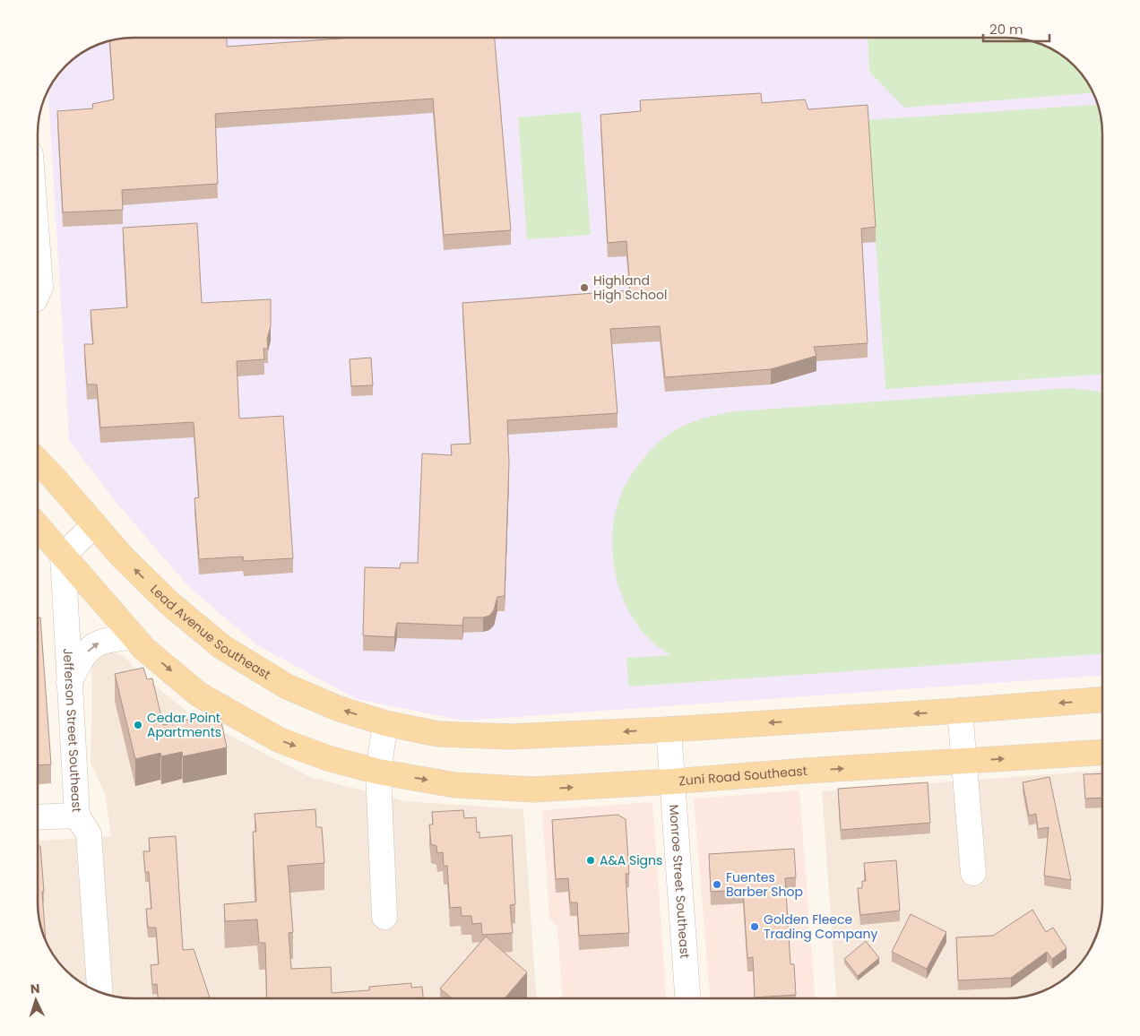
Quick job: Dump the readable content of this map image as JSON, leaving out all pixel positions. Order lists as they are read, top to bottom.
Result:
{
  "streets": {
    "main road": ["Lead Avenue Southeast", "Zuni Road Southeast"],
    "street": ["Jefferson Street Southeast", "Monroe Street Southeast"]
  },
  "crossings": [
    ["Lead Avenue Southeast", "Monroe Street Southeast"],
    ["Zuni Road Southeast", "Monroe Street Southeast"]
  ],
  "places": [
    "Highland High School",
    "Cedar Point Apartments",
    "A&A Signs",
    "Fuentes Barber Shop",
    "Golden Fleece Trading Company"
  ],
  "scale_bar": "20 m",
  "north": "top"
}
